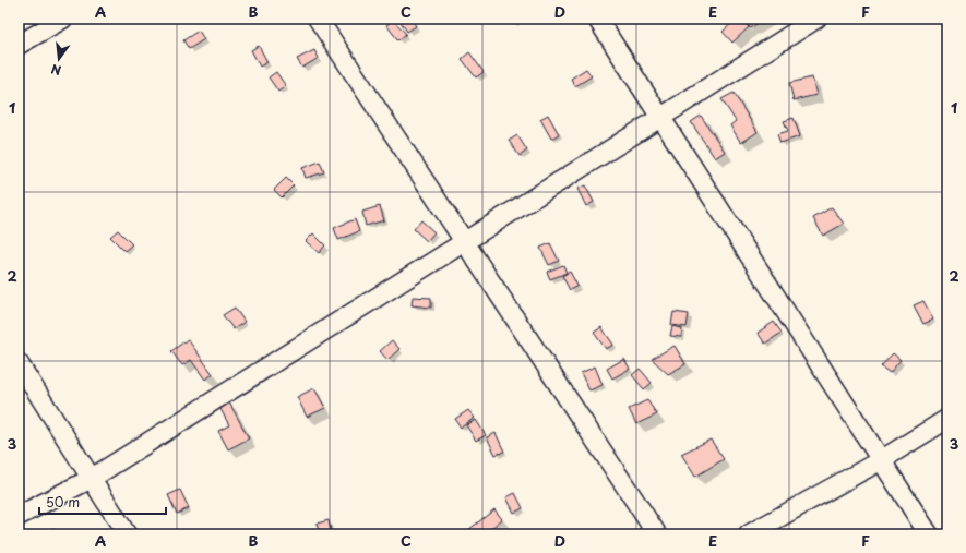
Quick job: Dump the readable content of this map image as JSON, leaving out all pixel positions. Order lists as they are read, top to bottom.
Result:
{
  "scale_bar": "50 m",
  "north": "bottom",
  "grid": {
    "columns": [
      "A",
      "B",
      "C",
      "D",
      "E",
      "F"
    ],
    "rows": ["1", "2", "3"]
  }
}
